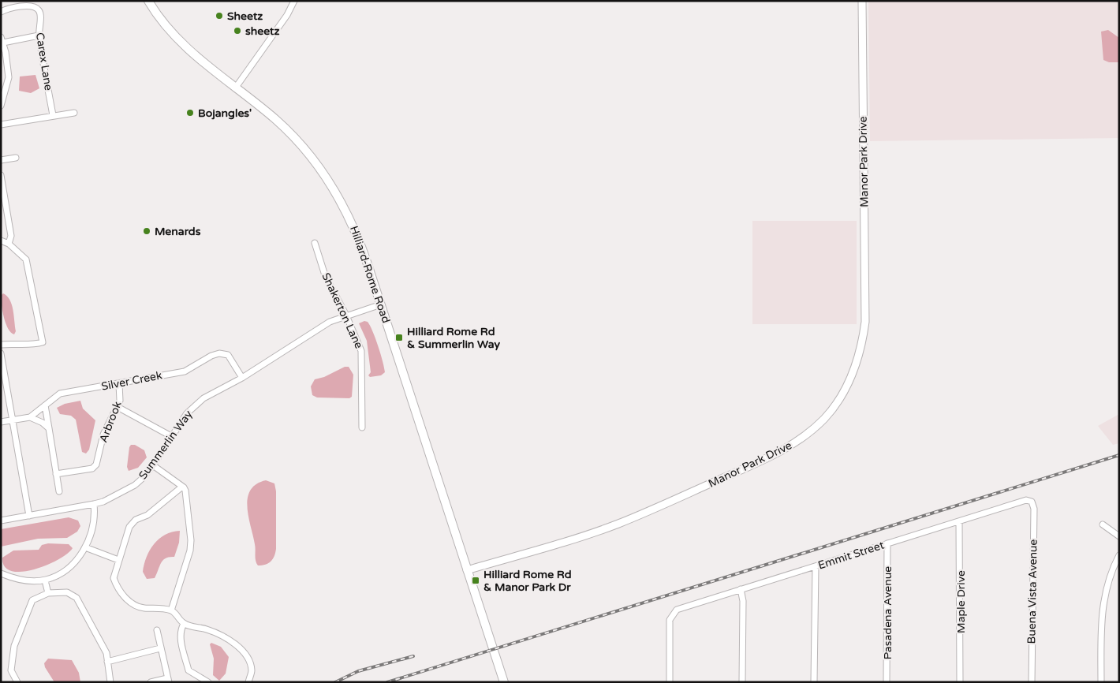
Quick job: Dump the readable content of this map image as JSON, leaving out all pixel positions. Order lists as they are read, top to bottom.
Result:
{
  "streets": {
    "main road": ["Hilliard-Rome Road"],
    "street": [
      "Carex Lane",
      "Manor Park Drive",
      "Shakerton Lane",
      "Silver Creek",
      "Arbrook",
      "Summerlin Way",
      "Emmit Street",
      "Buena Vista Avenue",
      "Maple Drive",
      "Pasadena Avenue"
    ]
  },
  "crossings": [
    ["Manor Park Drive", "Hilliard-Rome Road"],
    ["Hilliard-Rome Road", "Summerlin Way"],
    ["Shakerton Lane", "Summerlin Way"],
    ["Silver Creek", "Arbrook"],
    ["Silver Creek", "Summerlin Way"],
    ["Emmit Street", "Buena Vista Avenue"],
    ["Emmit Street", "Maple Drive"],
    ["Emmit Street", "Pasadena Avenue"]
  ],
  "places": {
    "other": [
      "Sheetz",
      "sheetz",
      "Bojangles'",
      "Menards"
    ],
    "transit": ["Hilliard Rome Rd & Summerlin Way", "Hilliard Rome Rd & Manor Park Dr"]
  }
}
